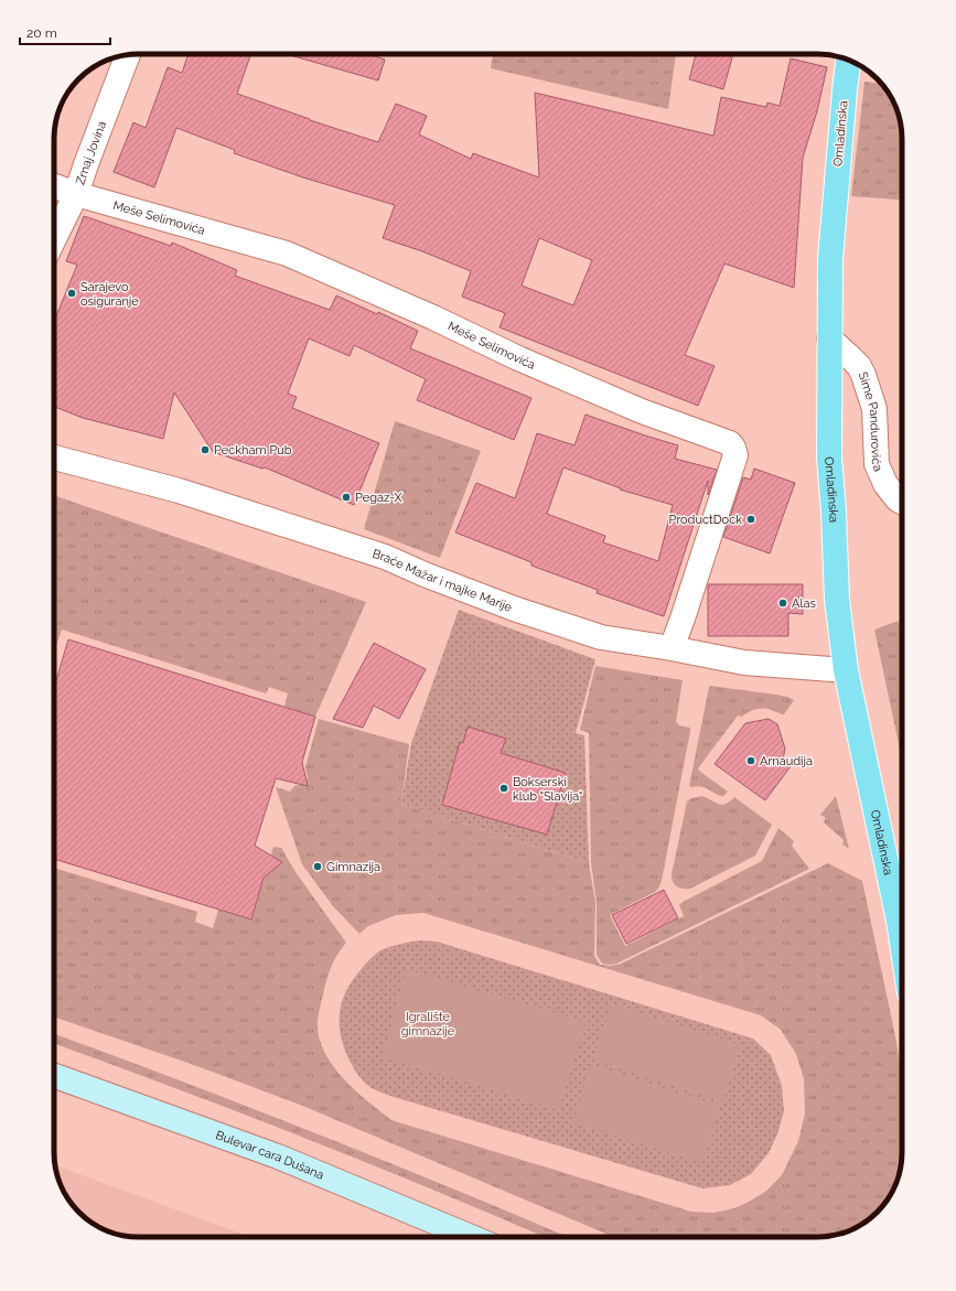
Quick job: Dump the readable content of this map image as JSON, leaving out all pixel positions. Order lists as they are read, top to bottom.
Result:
{
  "streets": {
    "main road": ["Omladinska", "Bulevar cara Dušana"],
    "street": [
      "Zmaj Jovina",
      "Meše Selimovića",
      "Sime Pandurovića",
      "Braće Mažar i majke Marije"
    ]
  },
  "crossings": [
    ["Omladinska", "Sime Pandurovića"],
    ["Omladinska", "Braće Mažar i majke Marije"],
    ["Zmaj Jovina", "Meše Selimovića"],
    ["Meše Selimovića", "Braće Mažar i majke Marije"]
  ],
  "parks": ["Igralište gimnazije"],
  "places": [
    "Sarajevo osiguranje",
    "Peckham Pub",
    "Pegaz-X",
    "ProductDock",
    "Alas",
    "Arnaudija",
    "Bokserski klub \"Slavija\"",
    "Gimnazija"
  ],
  "scale_bar": "20 m"
}
